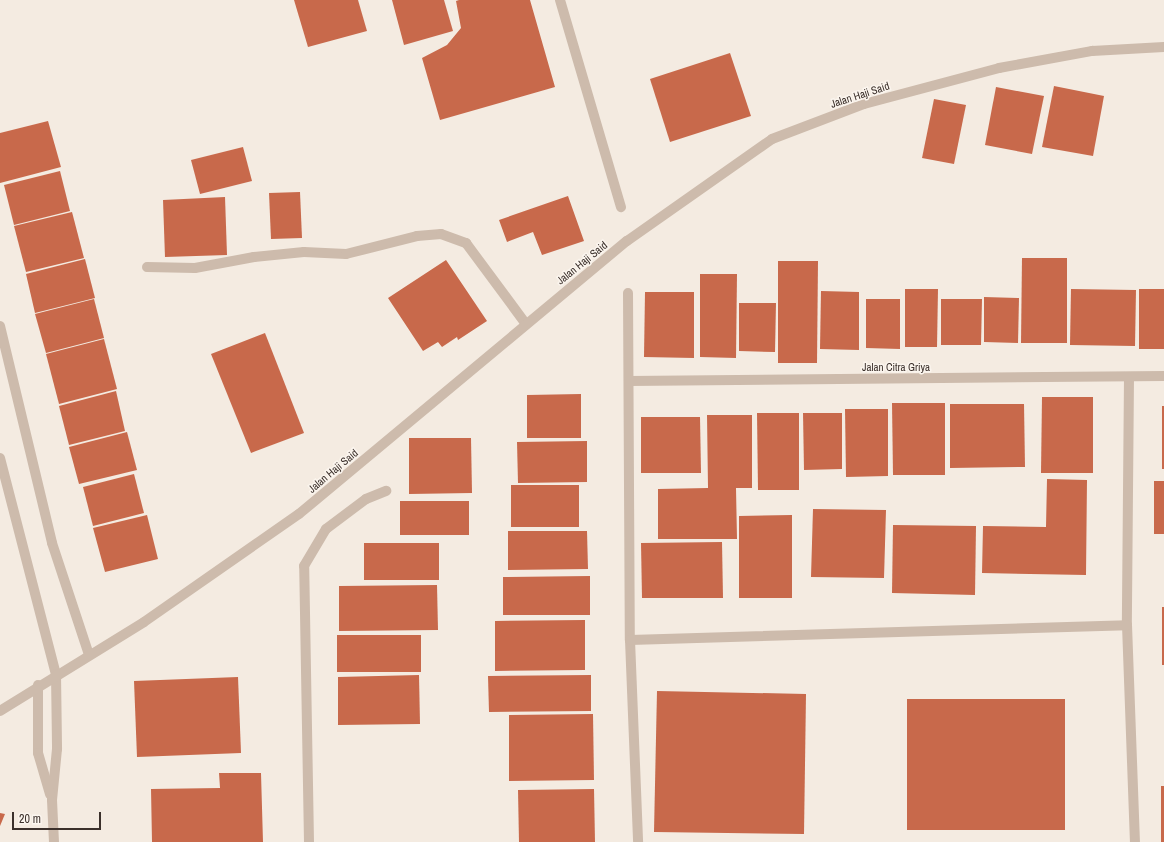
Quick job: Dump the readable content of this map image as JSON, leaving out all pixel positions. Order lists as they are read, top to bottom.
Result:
{
  "streets": {
    "street": ["Jalan Haji Said", "Jalan Citra Griya"]
  },
  "scale_bar": "20 m"
}
